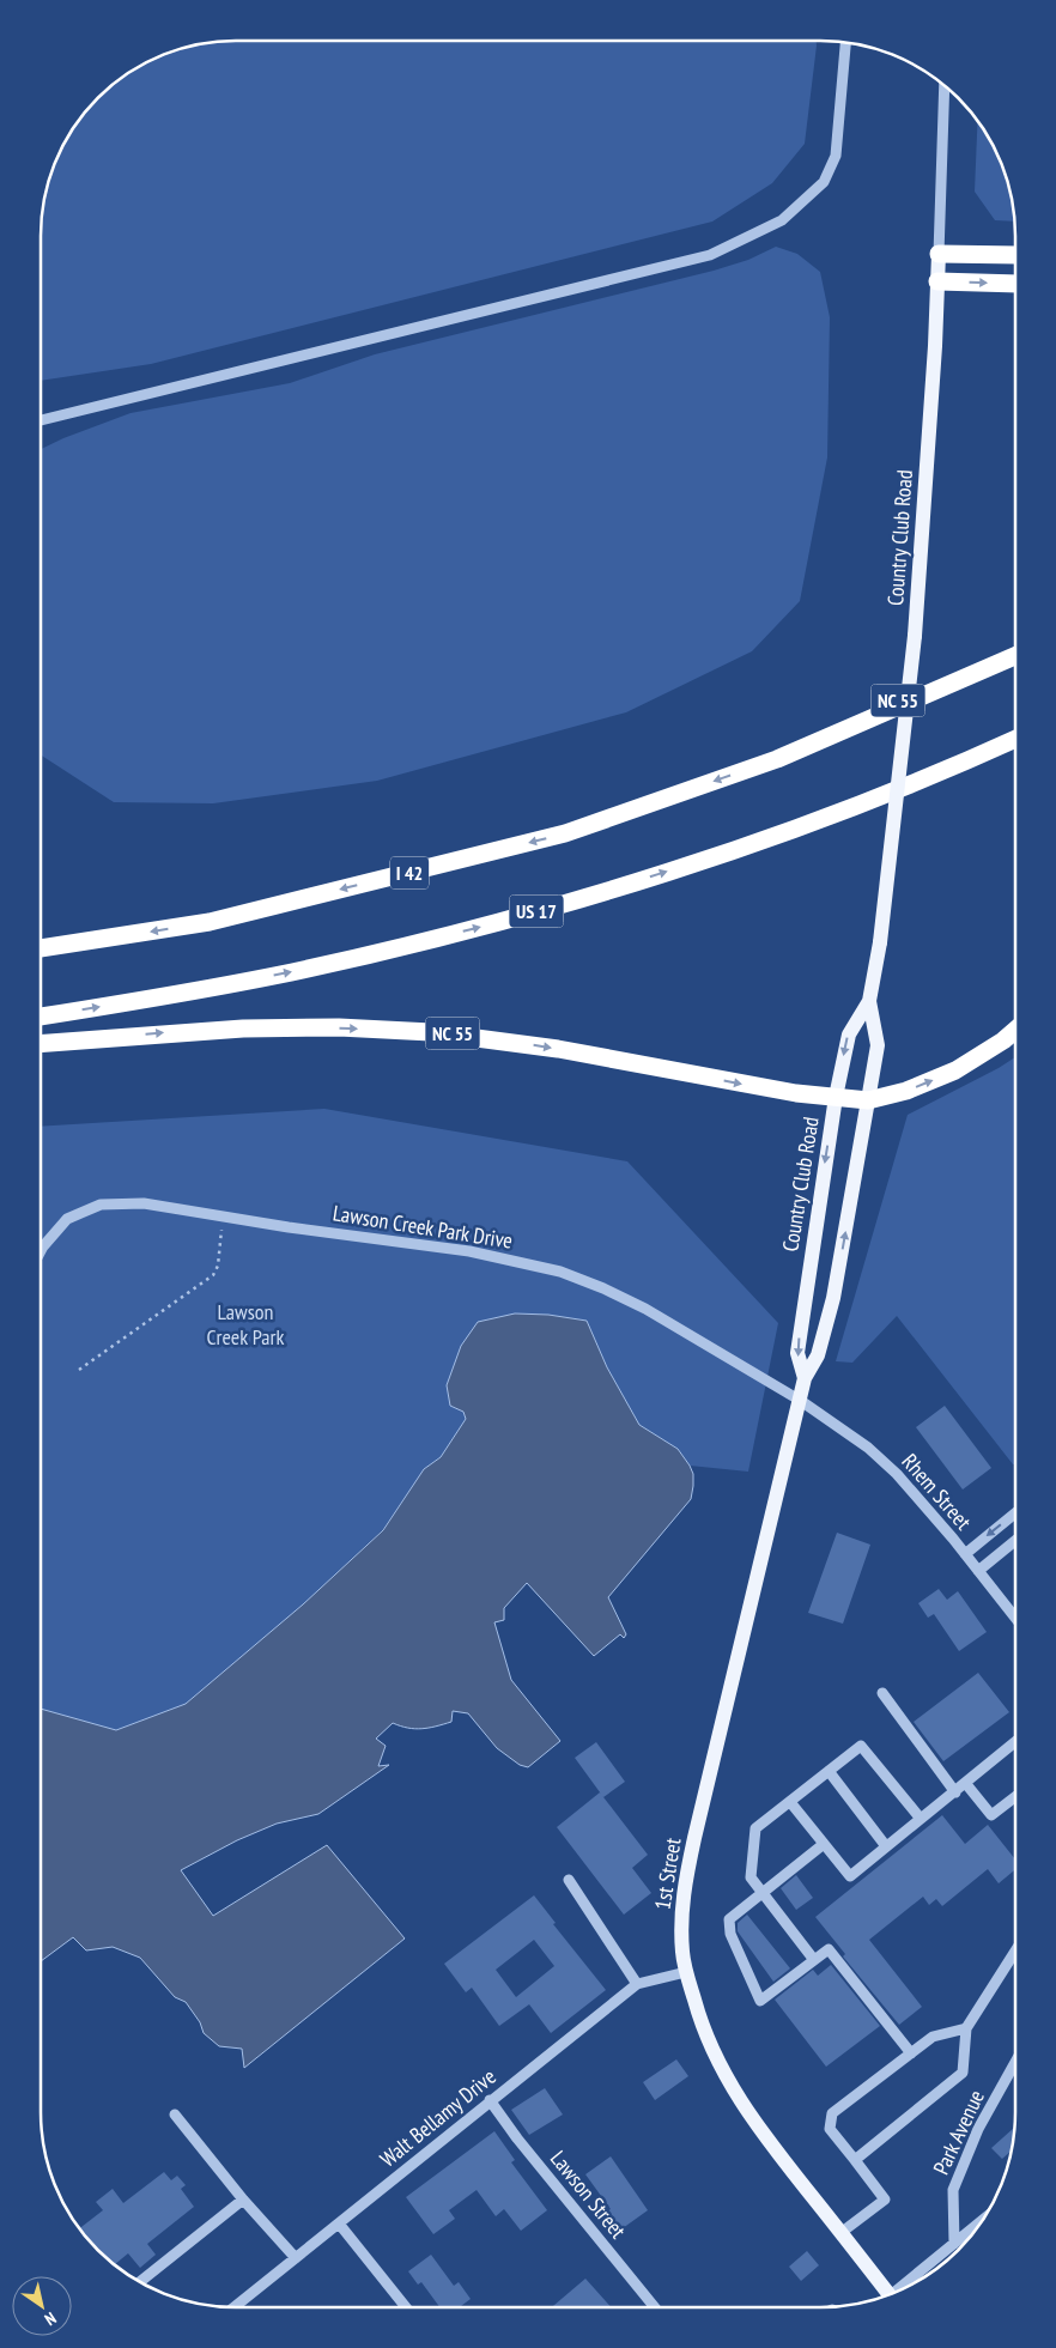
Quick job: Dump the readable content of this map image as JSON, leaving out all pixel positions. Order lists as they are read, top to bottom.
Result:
{
  "streets": {
    "highway": ["NC 55", "I 42", "US 17"],
    "main road": ["Country Club Road", "1st Street"],
    "street": [
      "Lawson Creek Park Drive",
      "Rhem Street",
      "Walt Bellamy Drive",
      "Park Avenue",
      "Lawson Street"
    ]
  },
  "crossings": [
    ["Country Club Road", "NC 55"],
    ["Country Club Road", "Lawson Creek Park Drive"],
    ["Country Club Road", "Rhem Street"],
    ["Country Club Road", "1st Street"],
    ["NC 55", "I 42"],
    ["Lawson Creek Park Drive", "Rhem Street"],
    ["Lawson Creek Park Drive", "1st Street"],
    ["Rhem Street", "1st Street"],
    ["1st Street", "Walt Bellamy Drive"],
    ["Walt Bellamy Drive", "Lawson Street"]
  ],
  "parks": ["Lawson Creek Park"],
  "north": "bottom right"
}
